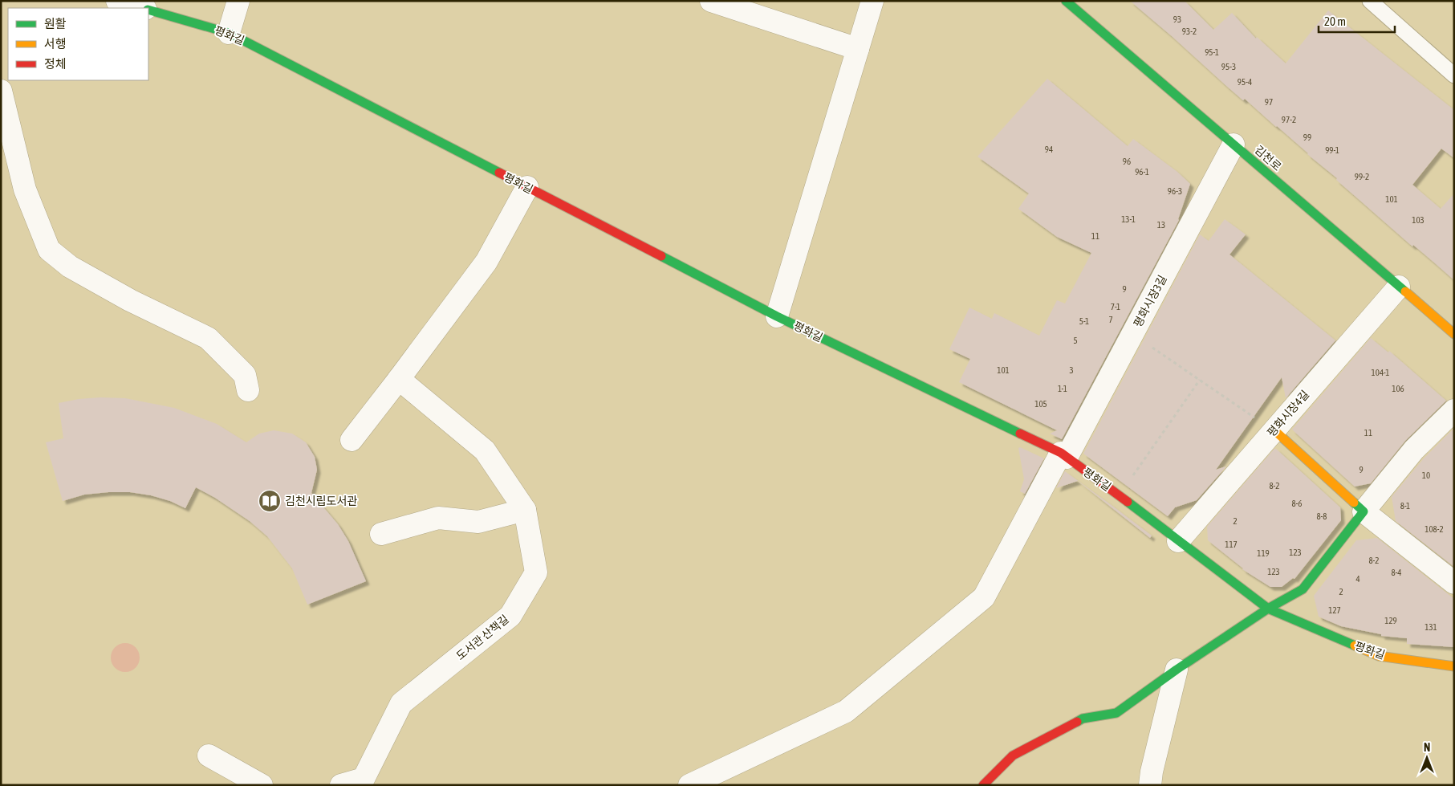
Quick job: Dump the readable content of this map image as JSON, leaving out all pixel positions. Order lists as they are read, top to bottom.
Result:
{
  "streets": {
    "street": [
      "평화길",
      "김천로",
      "평화시장3길",
      "평화시장4길",
      "도서관 산책길"
    ]
  },
  "crossings": [
    ["평화길", "평화시장3길"],
    ["평화길", "평화시장4길"],
    ["김천로", "평화시장3길"],
    ["김천로", "평화시장4길"]
  ],
  "places": {
    "library": ["김천시립도서관"]
  },
  "house_numbers": [
    "93",
    "93-2",
    "95-1",
    "95-3",
    "95-4",
    "97",
    "97-2",
    "99",
    "94",
    "99-1",
    "96",
    "96-1",
    "99-2",
    "96-3",
    "101",
    "13-1",
    "103",
    "13",
    "11",
    "9",
    "7-1",
    "7",
    "5-1",
    "5",
    "101",
    "3",
    "104-1",
    "1-1",
    "106",
    "105",
    "11",
    "9",
    "10",
    "8-2",
    "8-6",
    "8-1",
    "8-8",
    "2",
    "108-2",
    "117",
    "123",
    "119",
    "8-2",
    "123",
    "8-4",
    "4",
    "2",
    "127",
    "129",
    "131"
  ],
  "legend": ["원활", "서행", "정체"],
  "scale_bar": "20 m",
  "north": "top"
}
